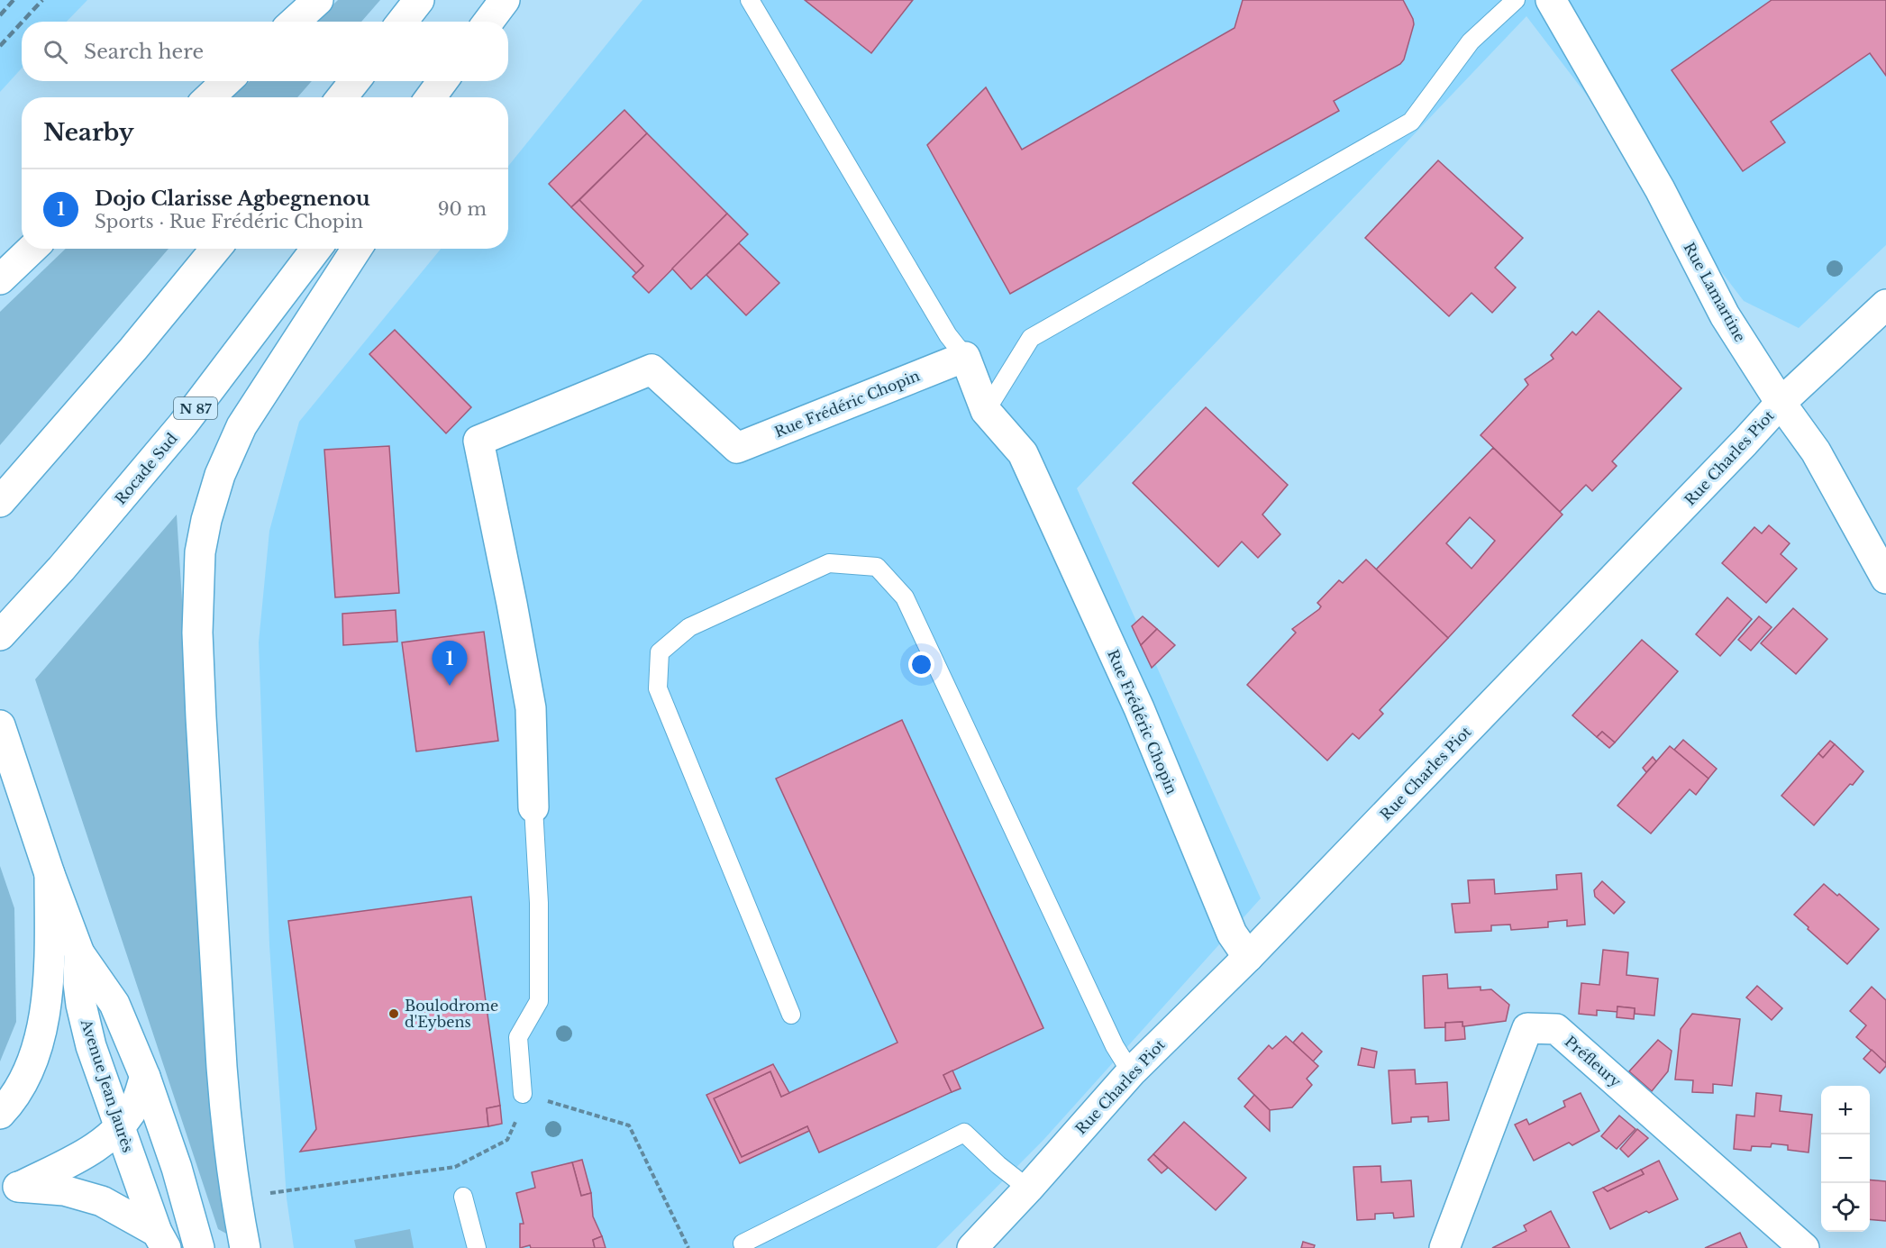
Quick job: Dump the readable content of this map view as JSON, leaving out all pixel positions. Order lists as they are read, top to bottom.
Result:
{
  "streets": {
    "main road": [
      "Rue Lamartine",
      "Rue Frédéric Chopin",
      "N 87",
      "Rue Charles Piot",
      "Rocade Sud",
      "Préfleury",
      "Avenue Jean Jaurès"
    ]
  },
  "crossings": [
    ["Rue Lamartine", "Rue Charles Piot"],
    ["Rue Frédéric Chopin", "Rue Charles Piot"]
  ],
  "places": ["Boulodrome d'Eybens"],
  "page": {
    "search": "Search here",
    "heading": "Nearby",
    "list": [
      {
        "mark": "1",
        "name": "Dojo Clarisse Agbegnenou",
        "note": "Sports · Rue Frédéric Chopin",
        "value": "90 m"
      }
    ],
    "pins": "1",
    "map_buttons": ["+", "−"]
  }
}
